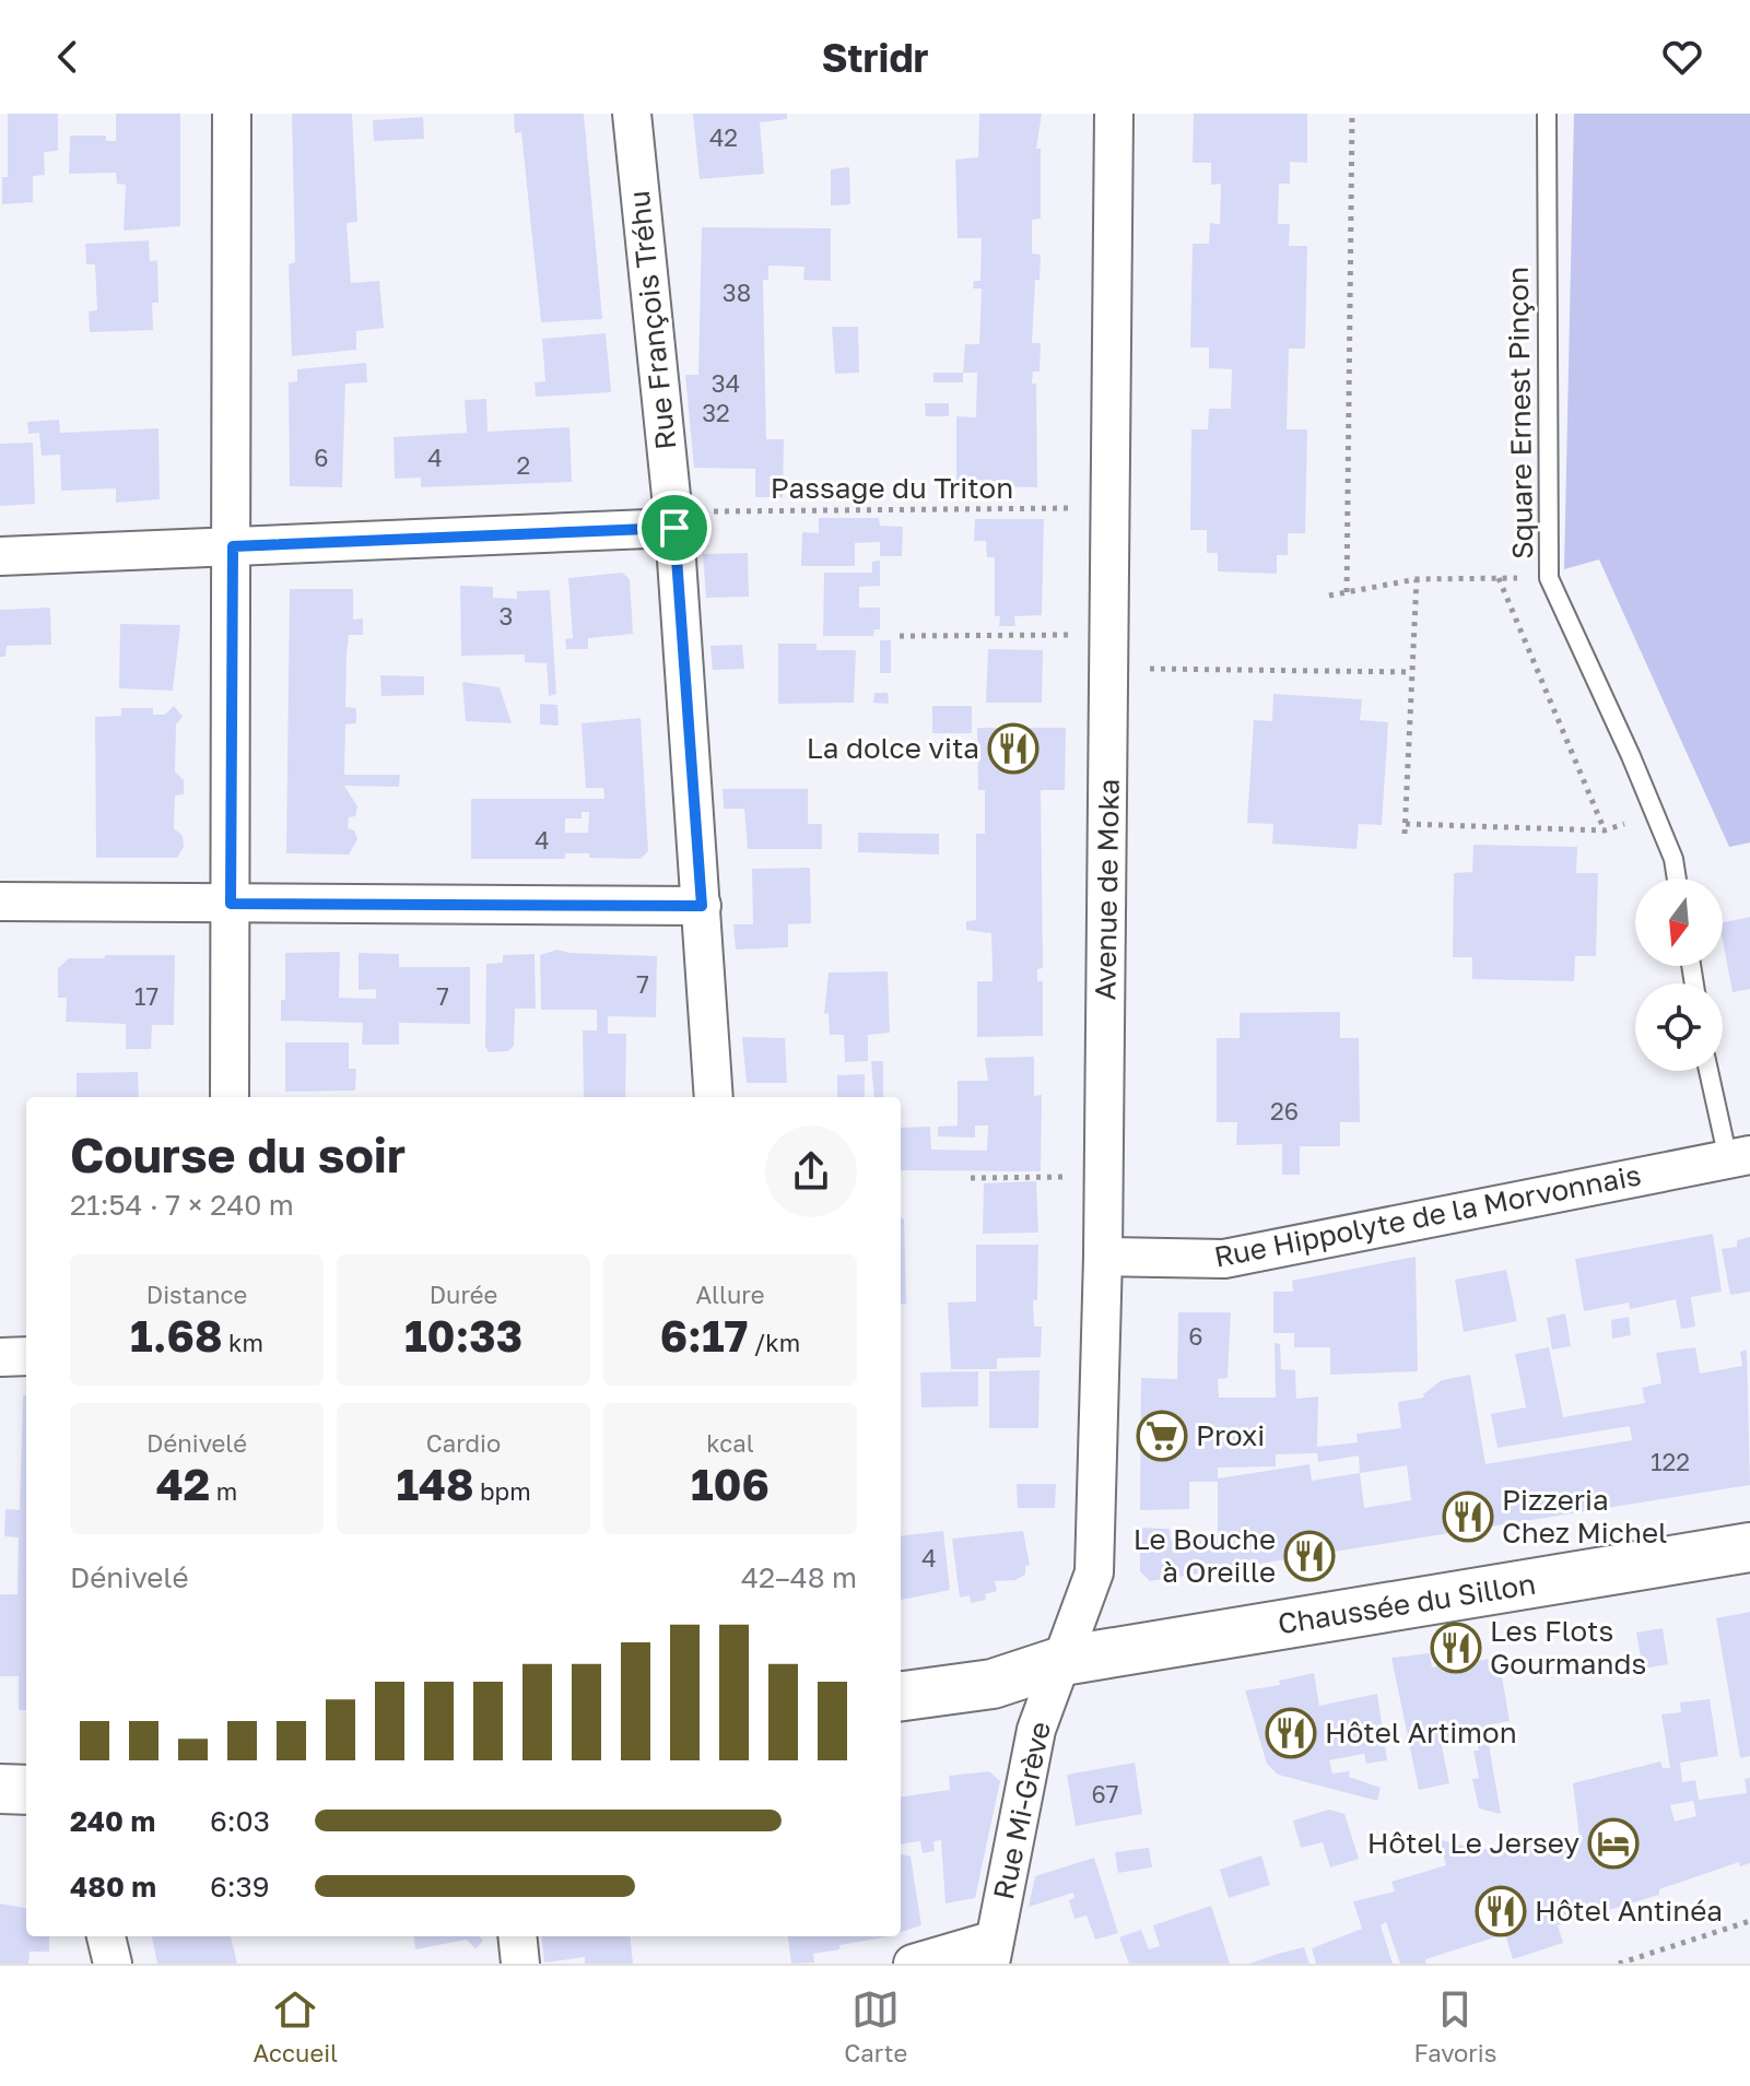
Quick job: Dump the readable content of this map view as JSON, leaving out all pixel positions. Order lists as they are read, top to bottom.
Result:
{
  "streets": {
    "main road": ["Chaussée du Sillon"],
    "street": [
      "Rue François Tréhu",
      "Avenue de Moka",
      "Rue Hippolyte de la Morvonnais",
      "Rue Mi-Grève"
    ],
    "lane": ["Square Ernest Pinçon"],
    "path": ["Passage du Triton"]
  },
  "crossings": [
    ["Rue François Tréhu", "Passage du Triton"],
    ["Passage du Triton", "Avenue de Moka"],
    ["Avenue de Moka", "Rue Hippolyte de la Morvonnais"],
    ["Avenue de Moka", "Chaussée du Sillon"],
    ["Avenue de Moka", "Rue Mi-Grève"],
    ["Chaussée du Sillon", "Rue Mi-Grève"]
  ],
  "places": {
    "restaurant": [
      "La dolce vita",
      "Pizzeria Chez Michel",
      "Le Bouche à Oreille",
      "Les Flots Gourmands",
      "Hôtel Artimon",
      "Hôtel Antinéa"
    ],
    "supermarket": ["Proxi"],
    "hotel": ["Hôtel Le Jersey"]
  },
  "house_numbers": [
    "42",
    "38",
    "34",
    "32",
    "6",
    "4",
    "2",
    "3",
    "4",
    "7",
    "17",
    "7",
    "26",
    "6",
    "122",
    "4",
    "67"
  ],
  "north": "bottom",
  "page": {
    "header": "Stridr",
    "heading": ["Course du soir", "21:54 · 7 × 240 m"],
    "stats": [
      ["Distance", "1.68 km"],
      ["Durée", "10:33"],
      ["Allure", "6:17 /km"],
      ["Dénivelé", "42 m"],
      ["Cardio", "148 bpm"],
      ["kcal", "106"]
    ],
    "chart": ["Dénivelé", "42–48 m"],
    "list": [
      {
        "name": "240 m",
        "note": "6:03"
      },
      {
        "name": "480 m",
        "note": "6:39"
      }
    ],
    "tabs": ["Accueil", "Carte", "Favoris"]
  }
}
